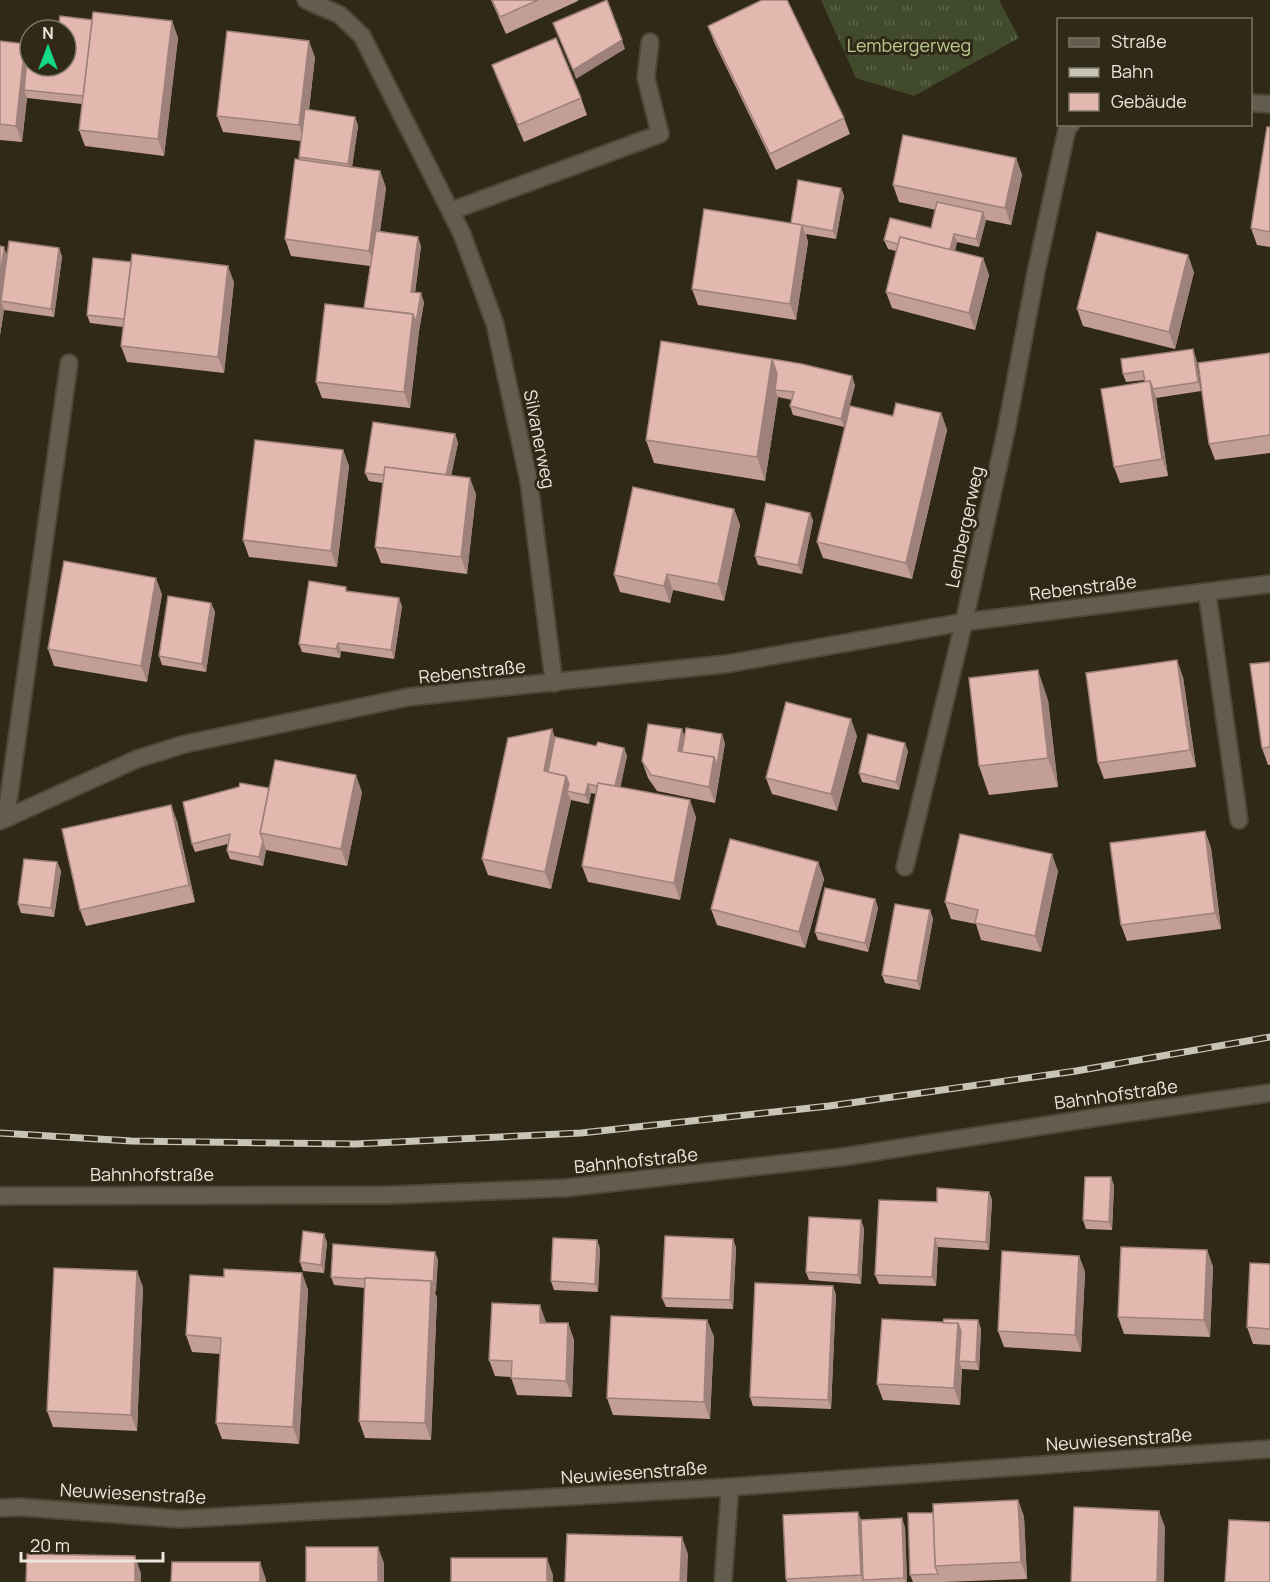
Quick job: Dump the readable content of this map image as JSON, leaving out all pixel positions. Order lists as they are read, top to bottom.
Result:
{
  "streets": {
    "street": [
      "Silvanerweg",
      "Lembergerweg",
      "Rebenstraße",
      "Bahnhofstraße",
      "Neuwiesenstraße"
    ]
  },
  "crossings": [
    ["Silvanerweg", "Rebenstraße"],
    ["Lembergerweg", "Rebenstraße"]
  ],
  "parks": ["Lembergerweg"],
  "legend": ["Straße", "Bahn", "Gebäude"],
  "scale_bar": "20 m",
  "north": "top"
}
